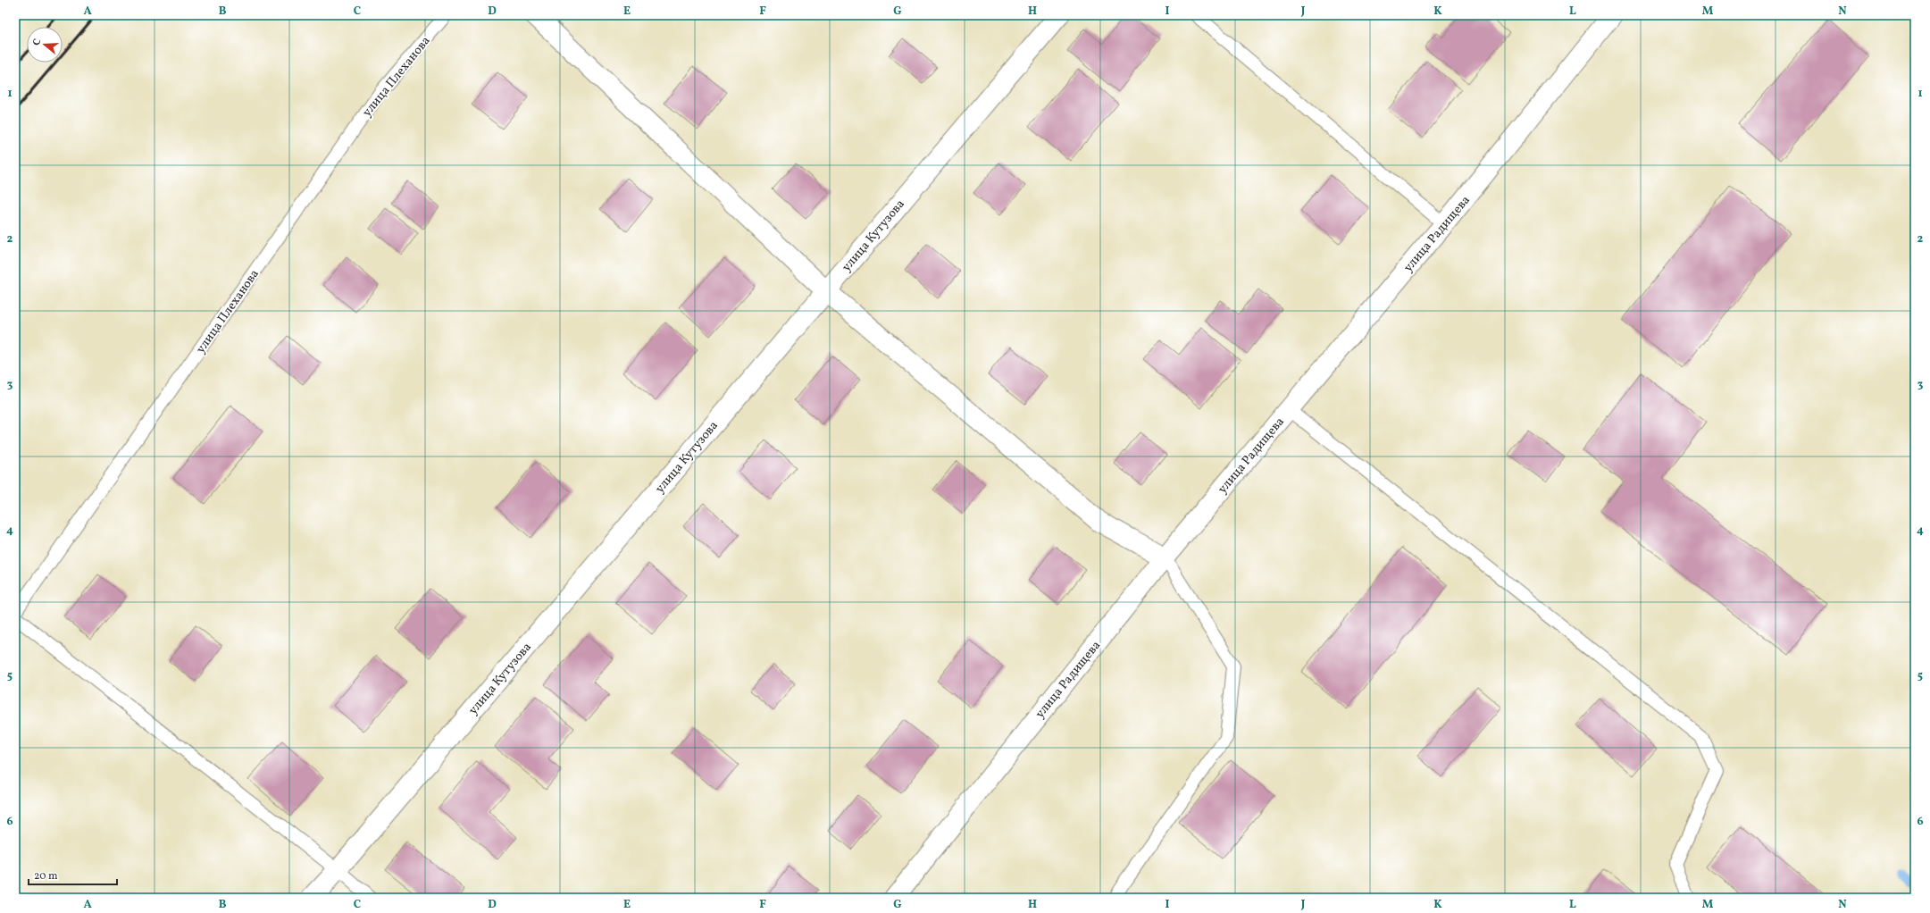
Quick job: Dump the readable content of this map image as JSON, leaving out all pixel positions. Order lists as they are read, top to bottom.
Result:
{
  "streets": {
    "street": ["улица Радищева", "улица Кутузова"],
    "lane": ["улица Плеханова"]
  },
  "scale_bar": "20 m",
  "north": "left",
  "grid": {
    "columns": [
      "A",
      "B",
      "C",
      "D",
      "E",
      "F",
      "G",
      "H",
      "I",
      "J",
      "K",
      "L",
      "M",
      "N"
    ],
    "rows": [
      "1",
      "2",
      "3",
      "4",
      "5",
      "6"
    ]
  }
}
